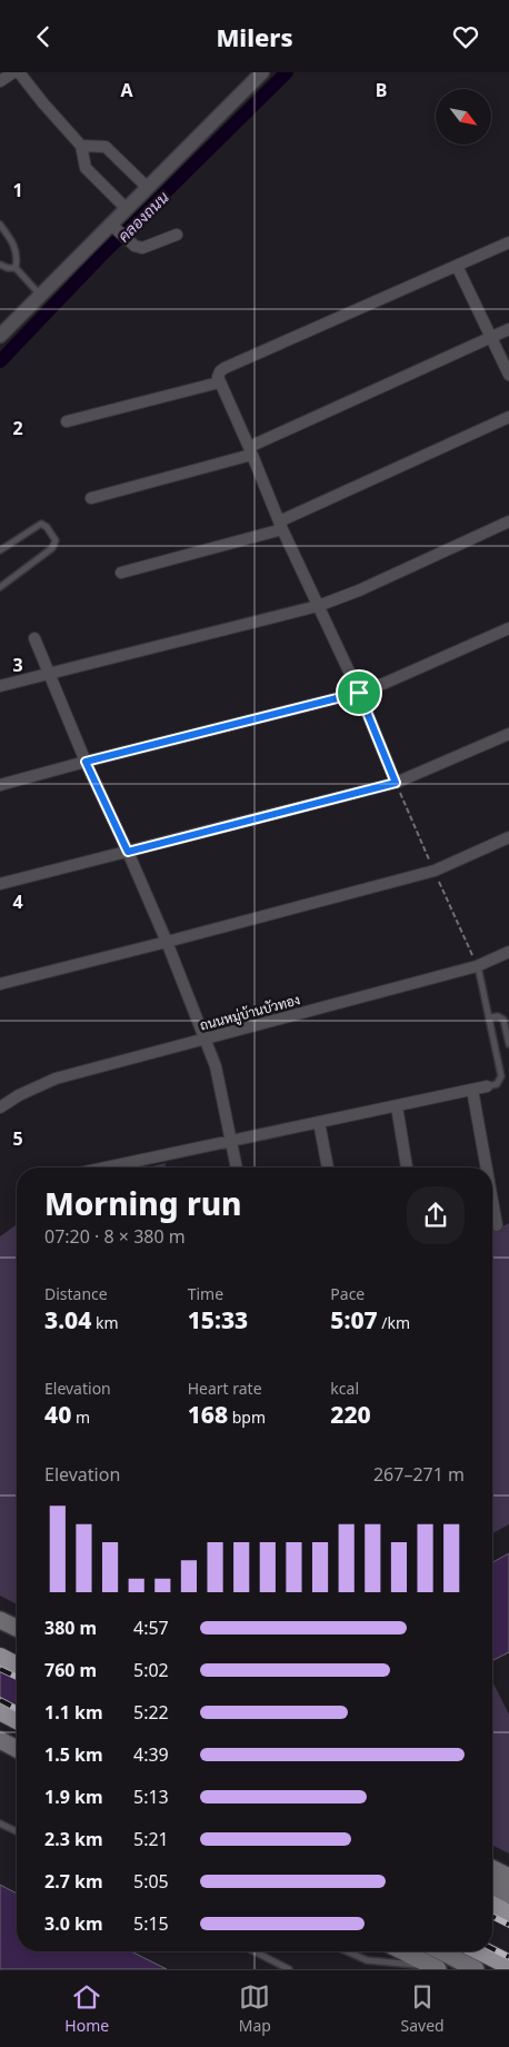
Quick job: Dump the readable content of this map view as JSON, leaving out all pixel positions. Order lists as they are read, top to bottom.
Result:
{
  "streets": {
    "street": ["ถนนหมู่บ้านบัวทอง"]
  },
  "water": ["คลองถนน"],
  "north": "bottom right",
  "page": {
    "header": "Milers",
    "heading": ["Morning run", "07:20 · 8 × 380 m"],
    "stats": [
      ["Distance", "3.04 km"],
      ["Time", "15:33"],
      ["Pace", "5:07 /km"],
      ["Elevation", "40 m"],
      ["Heart rate", "168 bpm"],
      ["kcal", "220"]
    ],
    "chart": ["Elevation", "267–271 m"],
    "list": [
      {
        "name": "380 m",
        "note": "4:57"
      },
      {
        "name": "760 m",
        "note": "5:02"
      },
      {
        "name": "1.1 km",
        "note": "5:22"
      },
      {
        "name": "1.5 km",
        "note": "4:39"
      },
      {
        "name": "1.9 km",
        "note": "5:13"
      },
      {
        "name": "2.3 km",
        "note": "5:21"
      },
      {
        "name": "2.7 km",
        "note": "5:05"
      },
      {
        "name": "3.0 km",
        "note": "5:15"
      }
    ],
    "tabs": ["Home", "Map", "Saved"]
  },
  "grid": {
    "columns": ["A", "B"],
    "rows": [
      "1",
      "2",
      "3",
      "4",
      "5"
    ]
  }
}
